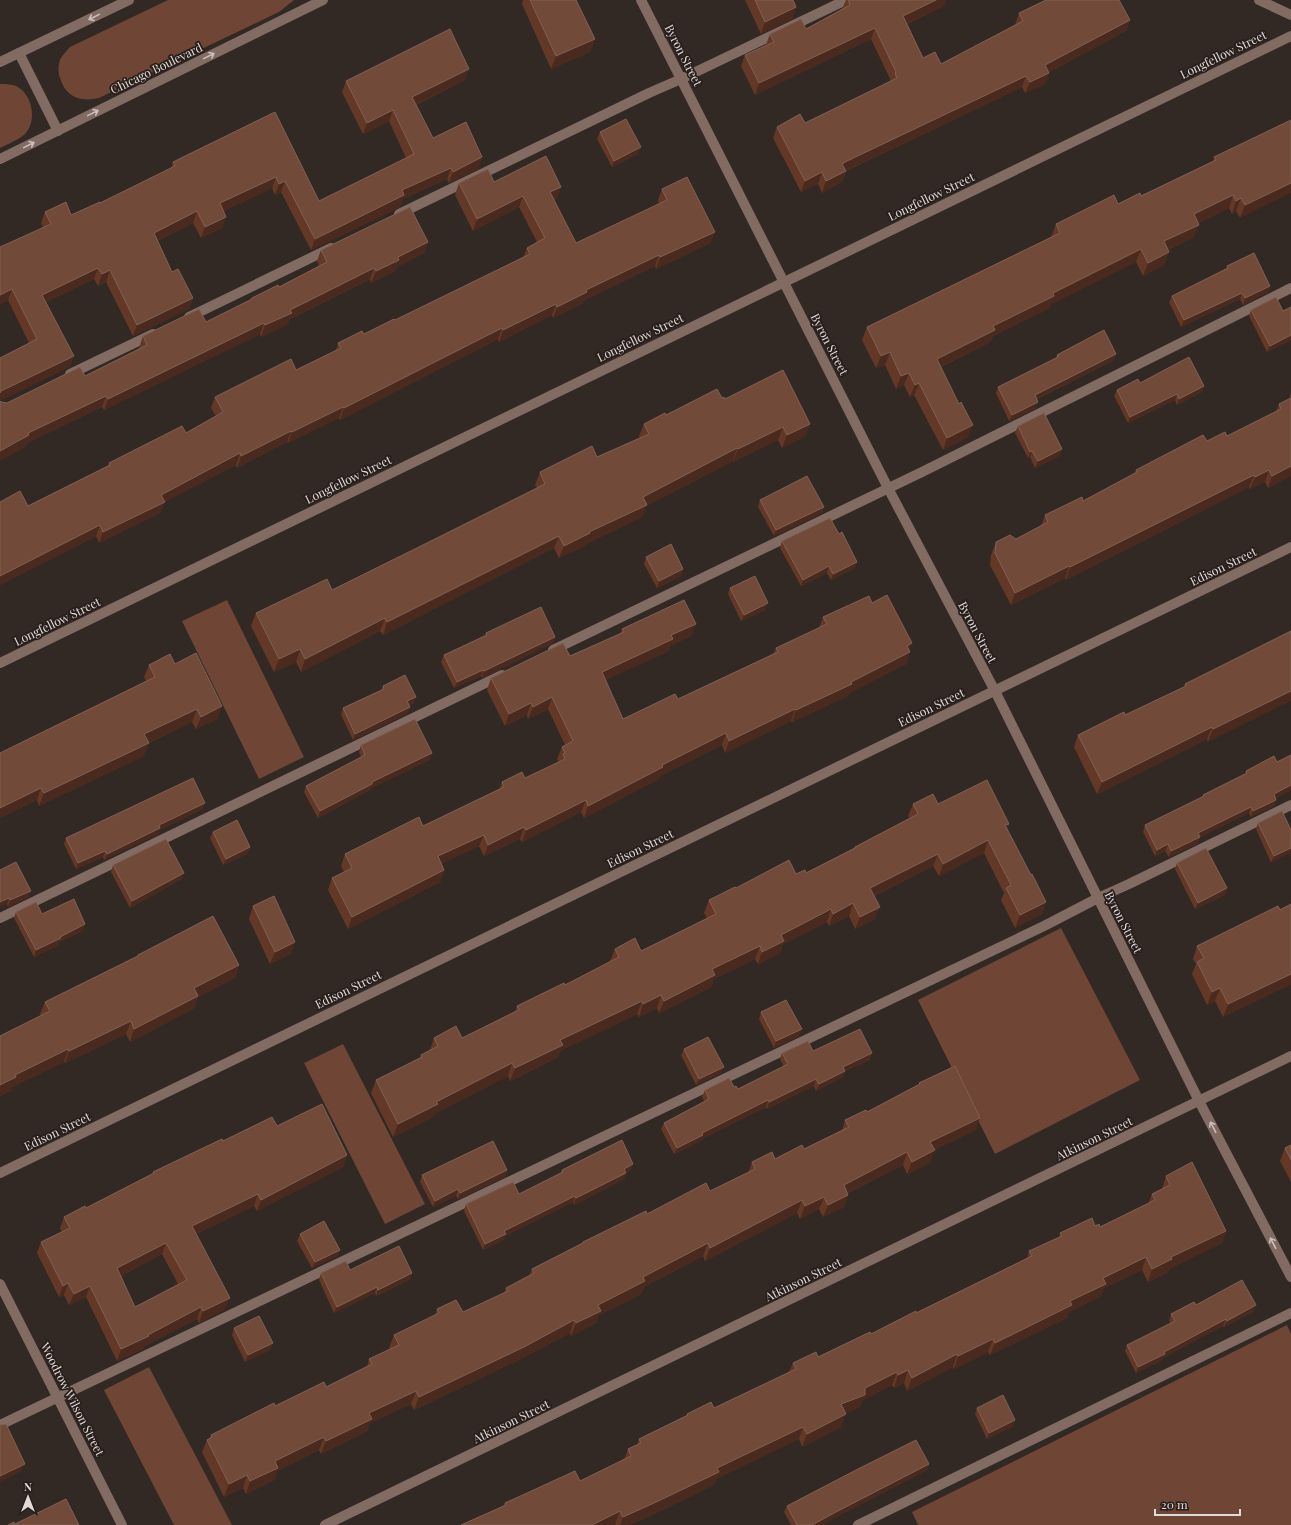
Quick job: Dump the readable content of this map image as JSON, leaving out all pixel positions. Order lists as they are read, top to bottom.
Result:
{
  "streets": {
    "street": [
      "Longfellow Street",
      "Byron Street",
      "Chicago Boulevard",
      "Edison Street",
      "Atkinson Street",
      "Woodrow Wilson Street"
    ]
  },
  "crossings": [
    ["Longfellow Street", "Byron Street"],
    ["Byron Street", "Edison Street"],
    ["Byron Street", "Atkinson Street"]
  ],
  "scale_bar": "20 m",
  "north": "top"
}
